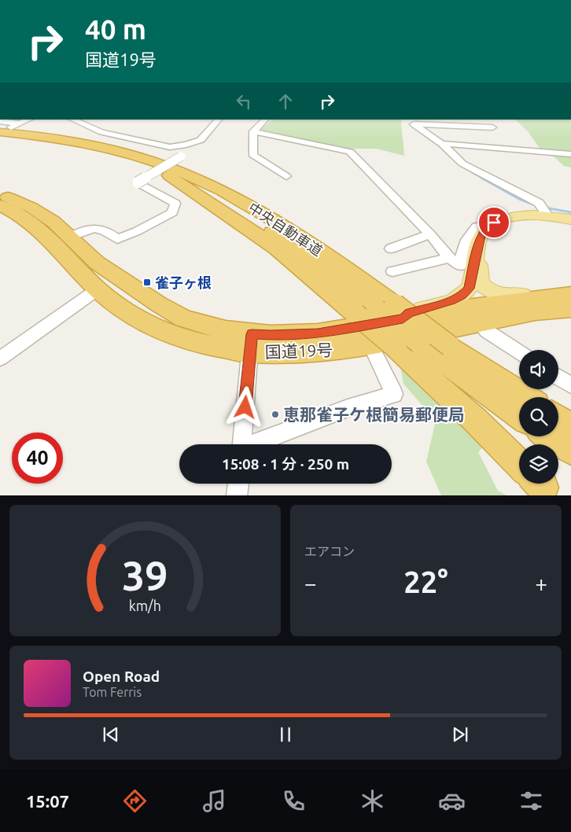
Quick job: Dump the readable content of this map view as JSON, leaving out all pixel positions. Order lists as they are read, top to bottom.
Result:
{
  "streets": {
    "highway": ["中央自動車道", "国道19号"]
  },
  "crossings": [
    ["中央自動車道", "国道19号"]
  ],
  "places": {
    "transit": ["雀子ヶ根"],
    "other": ["恵那雀子ケ根簡易郵便局"]
  },
  "page": {
    "turn": ["40 m", "国道19号"],
    "limit": "40",
    "trip": "15:08 · 1 分 · 250 m",
    "tile": "エアコン",
    "heat": ["−", "22°", "+"],
    "song": ["Open Road", "Tom Ferris"],
    "tabs": "15:07",
    "gauge": ["39", "km/h"]
  }
}
